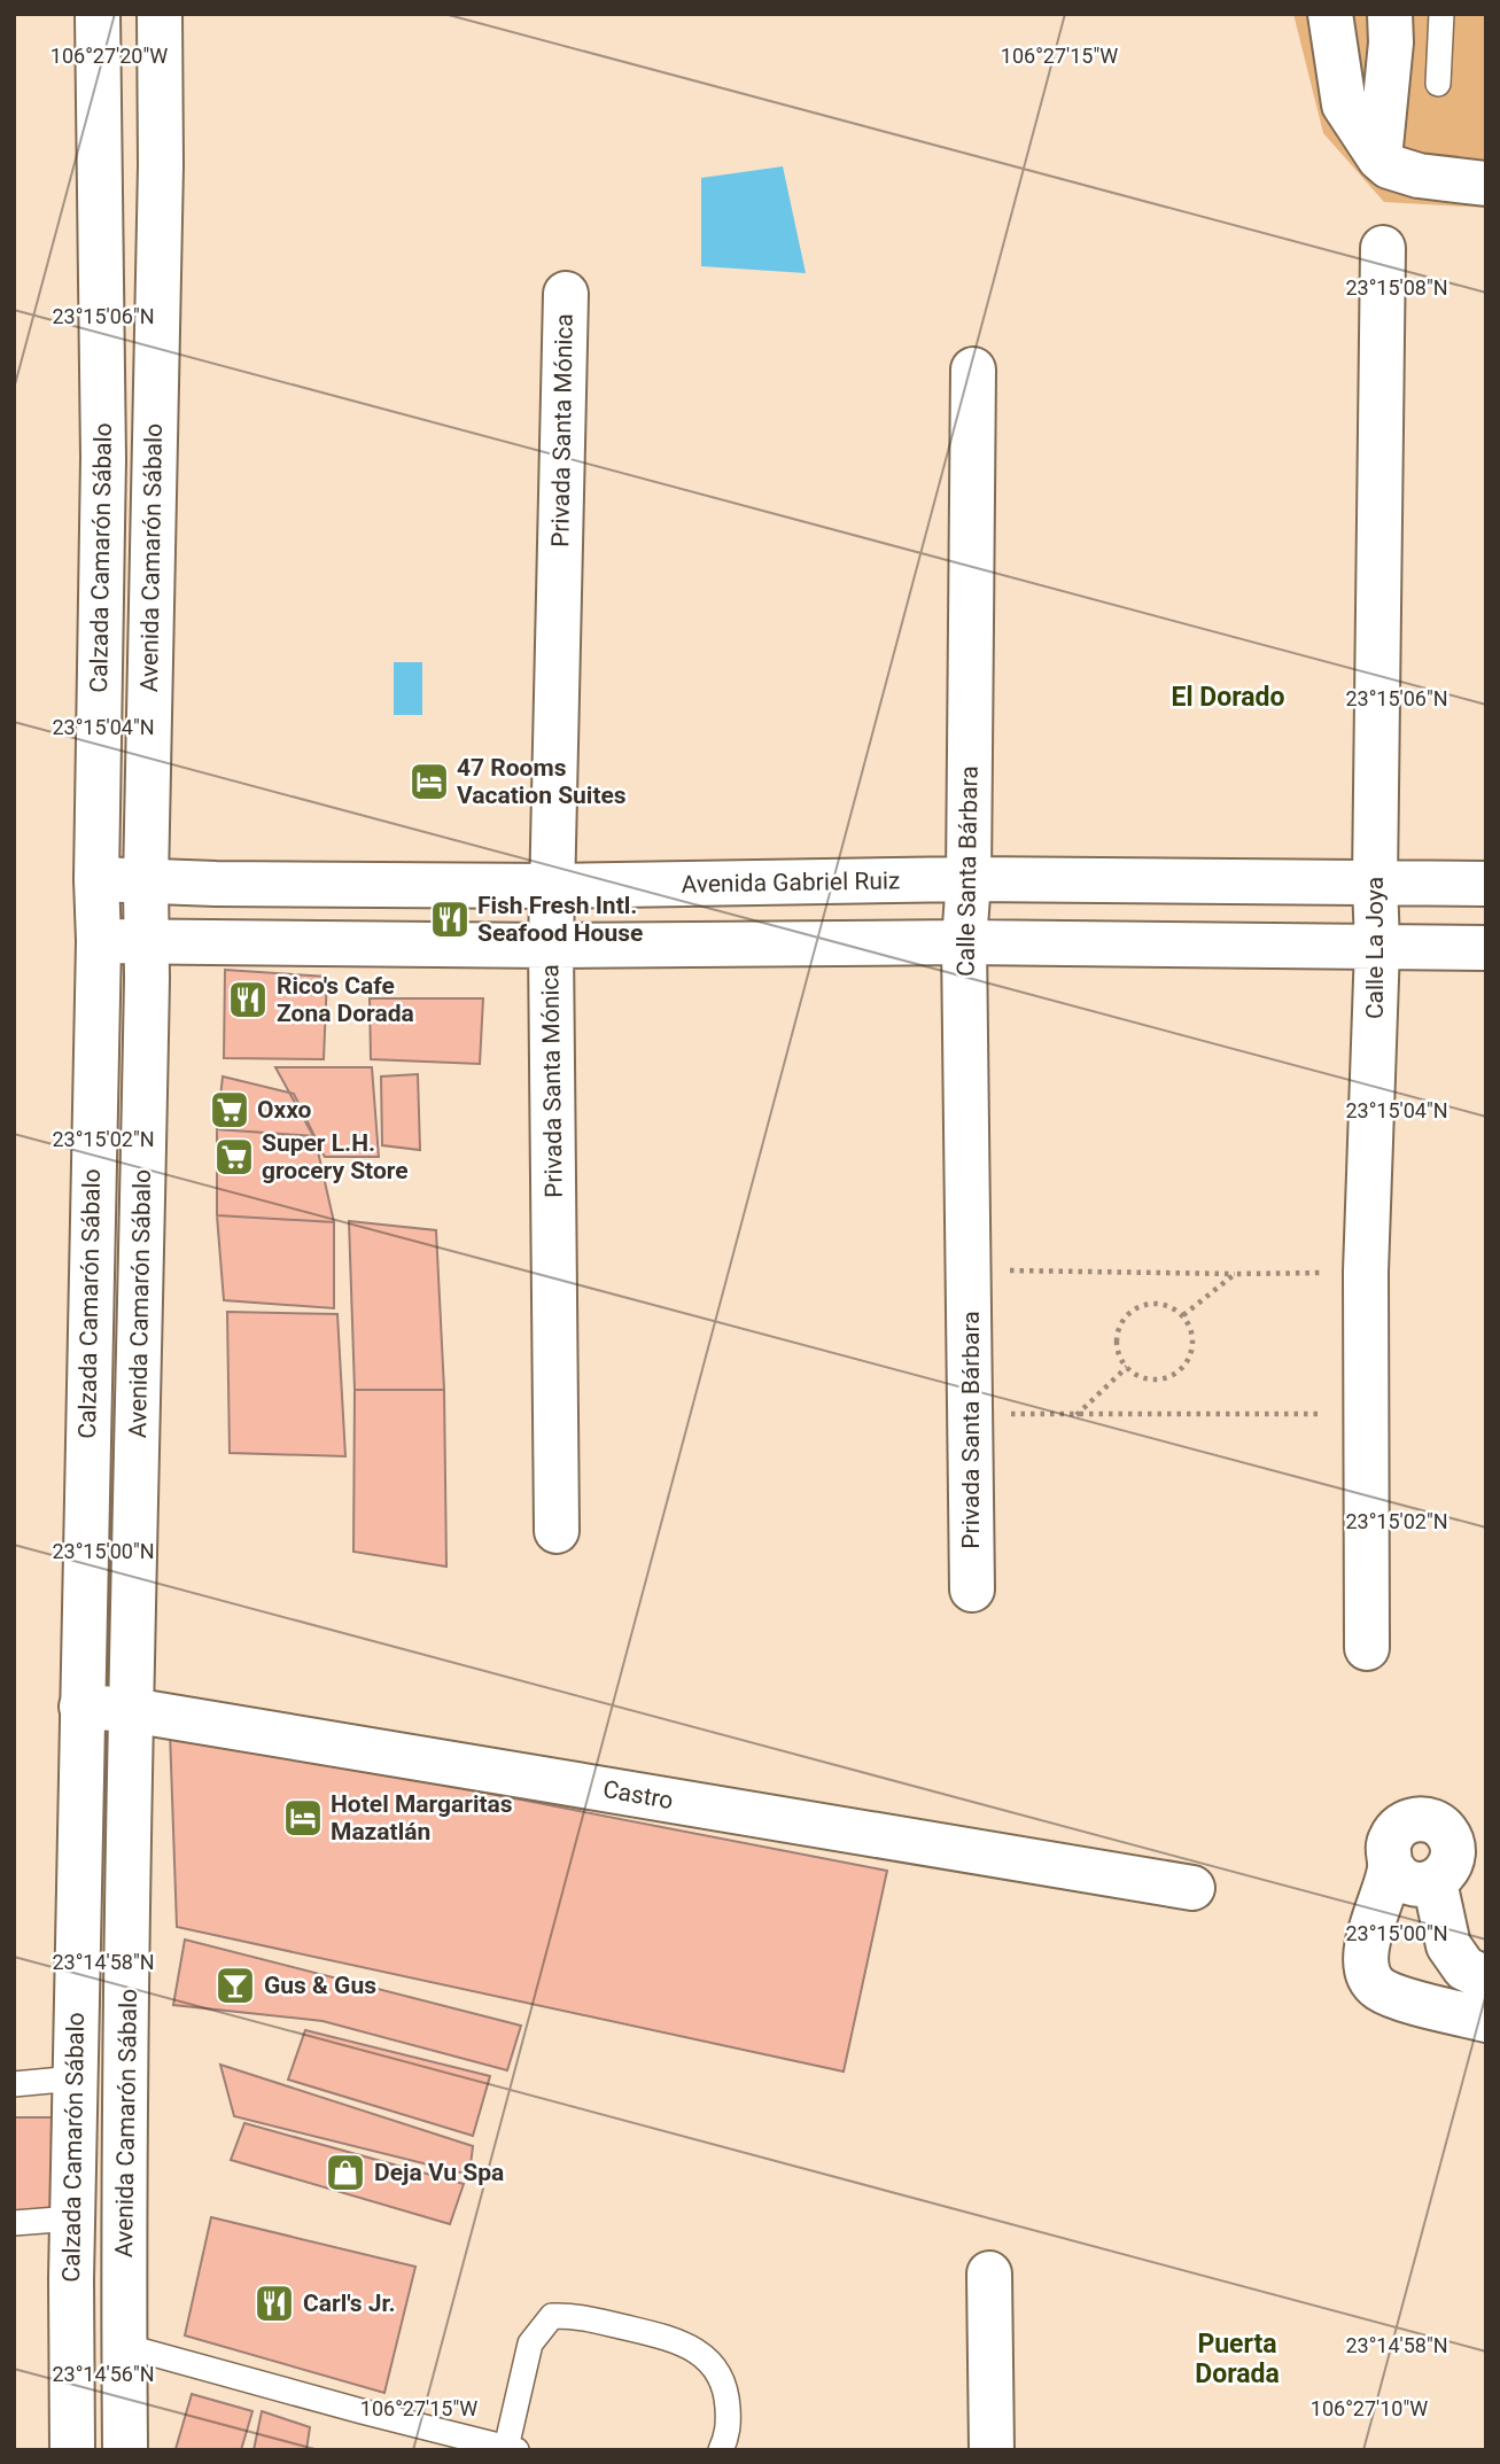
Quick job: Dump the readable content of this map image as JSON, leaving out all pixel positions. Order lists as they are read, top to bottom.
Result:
{
  "streets": {
    "street": [
      "Privada Santa Mónica",
      "Calzada Camarón Sábalo",
      "Avenida Camarón Sábalo",
      "Calle Santa Bárbara",
      "Avenida Gabriel Ruiz",
      "Calle La Joya",
      "Privada Santa Bárbara",
      "Castro"
    ]
  },
  "crossings": [
    ["Privada Santa Mónica", "Avenida Gabriel Ruiz"],
    ["Calzada Camarón Sábalo", "Avenida Gabriel Ruiz"],
    ["Calzada Camarón Sábalo", "Castro"],
    ["Avenida Camarón Sábalo", "Avenida Gabriel Ruiz"],
    ["Avenida Camarón Sábalo", "Castro"],
    ["Calle Santa Bárbara", "Avenida Gabriel Ruiz"],
    ["Calle Santa Bárbara", "Privada Santa Bárbara"],
    ["Avenida Gabriel Ruiz", "Calle La Joya"]
  ],
  "districts": ["El Dorado", "Puerta Dorada"],
  "places": {
    "hotel": ["47 Rooms Vacation Suites", "Hotel Margaritas Mazatlán"],
    "restaurant": ["Fish Fresh Intl. Seafood House", "Rico's Cafe Zona Dorada", "Carl's Jr."],
    "supermarket": ["Oxxo", "Super L.H. grocery Store"],
    "bar": ["Gus & Gus"],
    "shop": ["Deja Vu Spa"]
  },
  "coordinates": [
    "106°27'20\"W",
    "106°27'15\"W",
    "23°15'08\"N",
    "23°15'06\"N",
    "23°15'04\"N",
    "23°15'02\"N",
    "23°15'00\"N",
    "23°14'58\"N",
    "23°14'56\"N",
    "106°27'10\"W"
  ]
}
